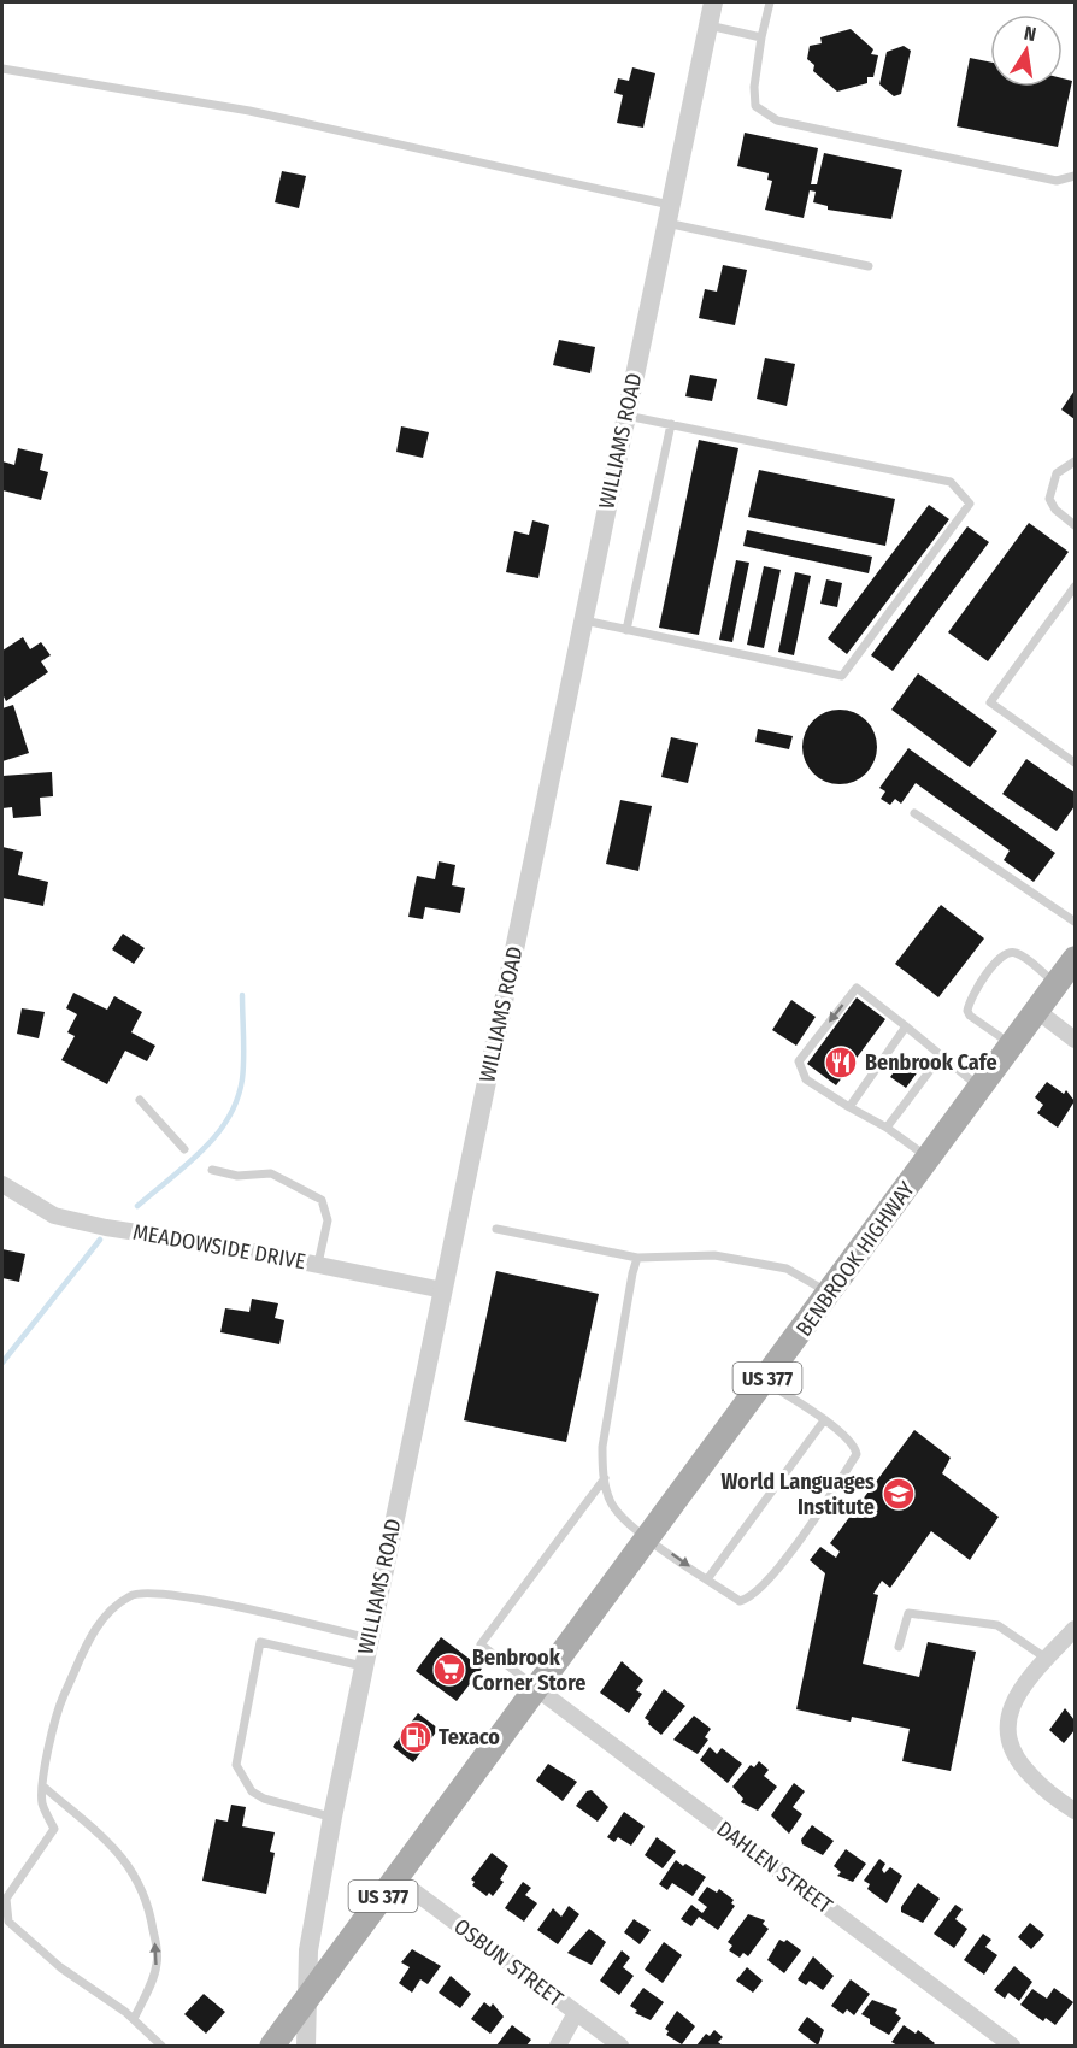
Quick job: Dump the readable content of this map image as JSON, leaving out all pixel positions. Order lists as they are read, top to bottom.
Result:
{
  "streets": {
    "main road": ["BENBROOK HIGHWAY", "US 377"],
    "street": [
      "WILLIAMS ROAD",
      "MEADOWSIDE DRIVE",
      "DAHLEN STREET",
      "OSBUN STREET"
    ]
  },
  "crossings": [
    ["WILLIAMS ROAD", "MEADOWSIDE DRIVE"],
    ["WILLIAMS ROAD", "BENBROOK HIGHWAY"],
    ["BENBROOK HIGHWAY", "DAHLEN STREET"],
    ["BENBROOK HIGHWAY", "OSBUN STREET"]
  ],
  "places": {
    "restaurant": ["Benbrook Cafe"],
    "school or university": ["World Languages Institute"],
    "supermarket": ["Benbrook Corner Store"],
    "fuel station": ["Texaco"]
  },
  "north": "top"
}
